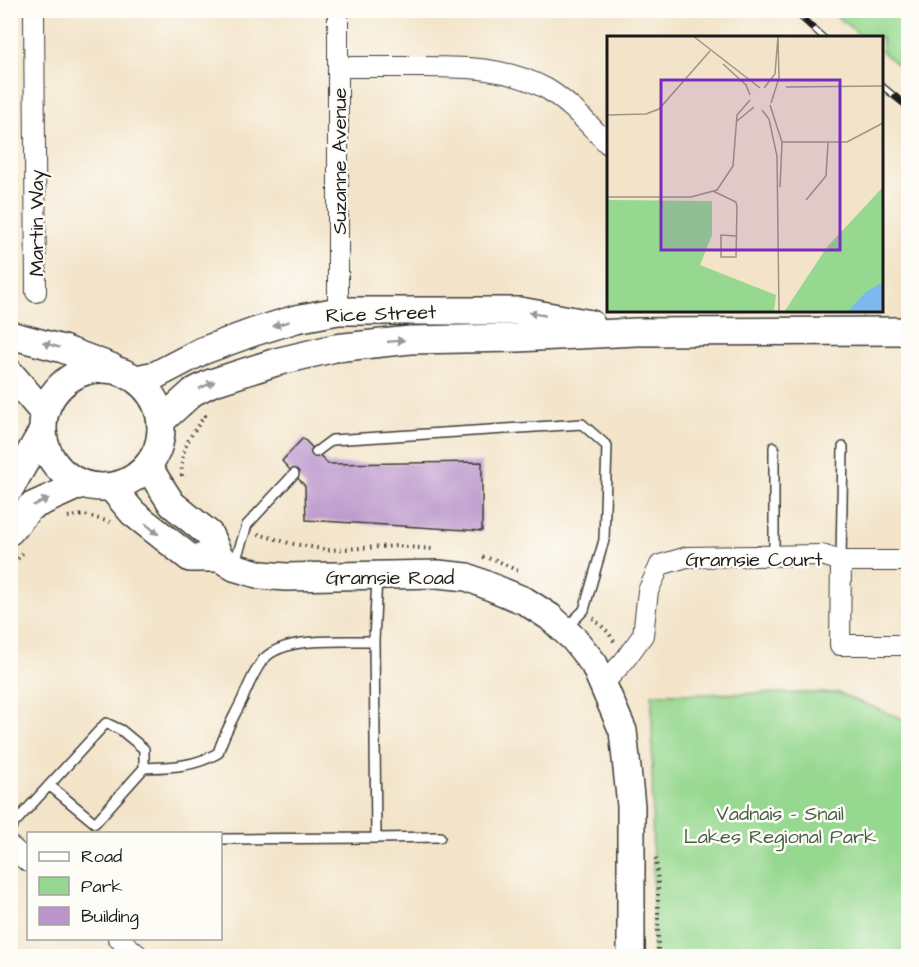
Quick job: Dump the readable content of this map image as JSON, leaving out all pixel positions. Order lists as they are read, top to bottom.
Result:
{
  "streets": {
    "main road": ["Rice Street", "Gramsie Road"],
    "street": ["Suzanne Avenue", "Martin Way", "Gramsie Court"]
  },
  "crossings": [
    ["Suzanne Avenue", "Rice Street"],
    ["Rice Street", "Gramsie Road"],
    ["Gramsie Court", "Gramsie Road"]
  ],
  "parks": ["Vadnais - Snail Lakes Regional Park"],
  "legend": ["Road", "Park", "Building"]
}
